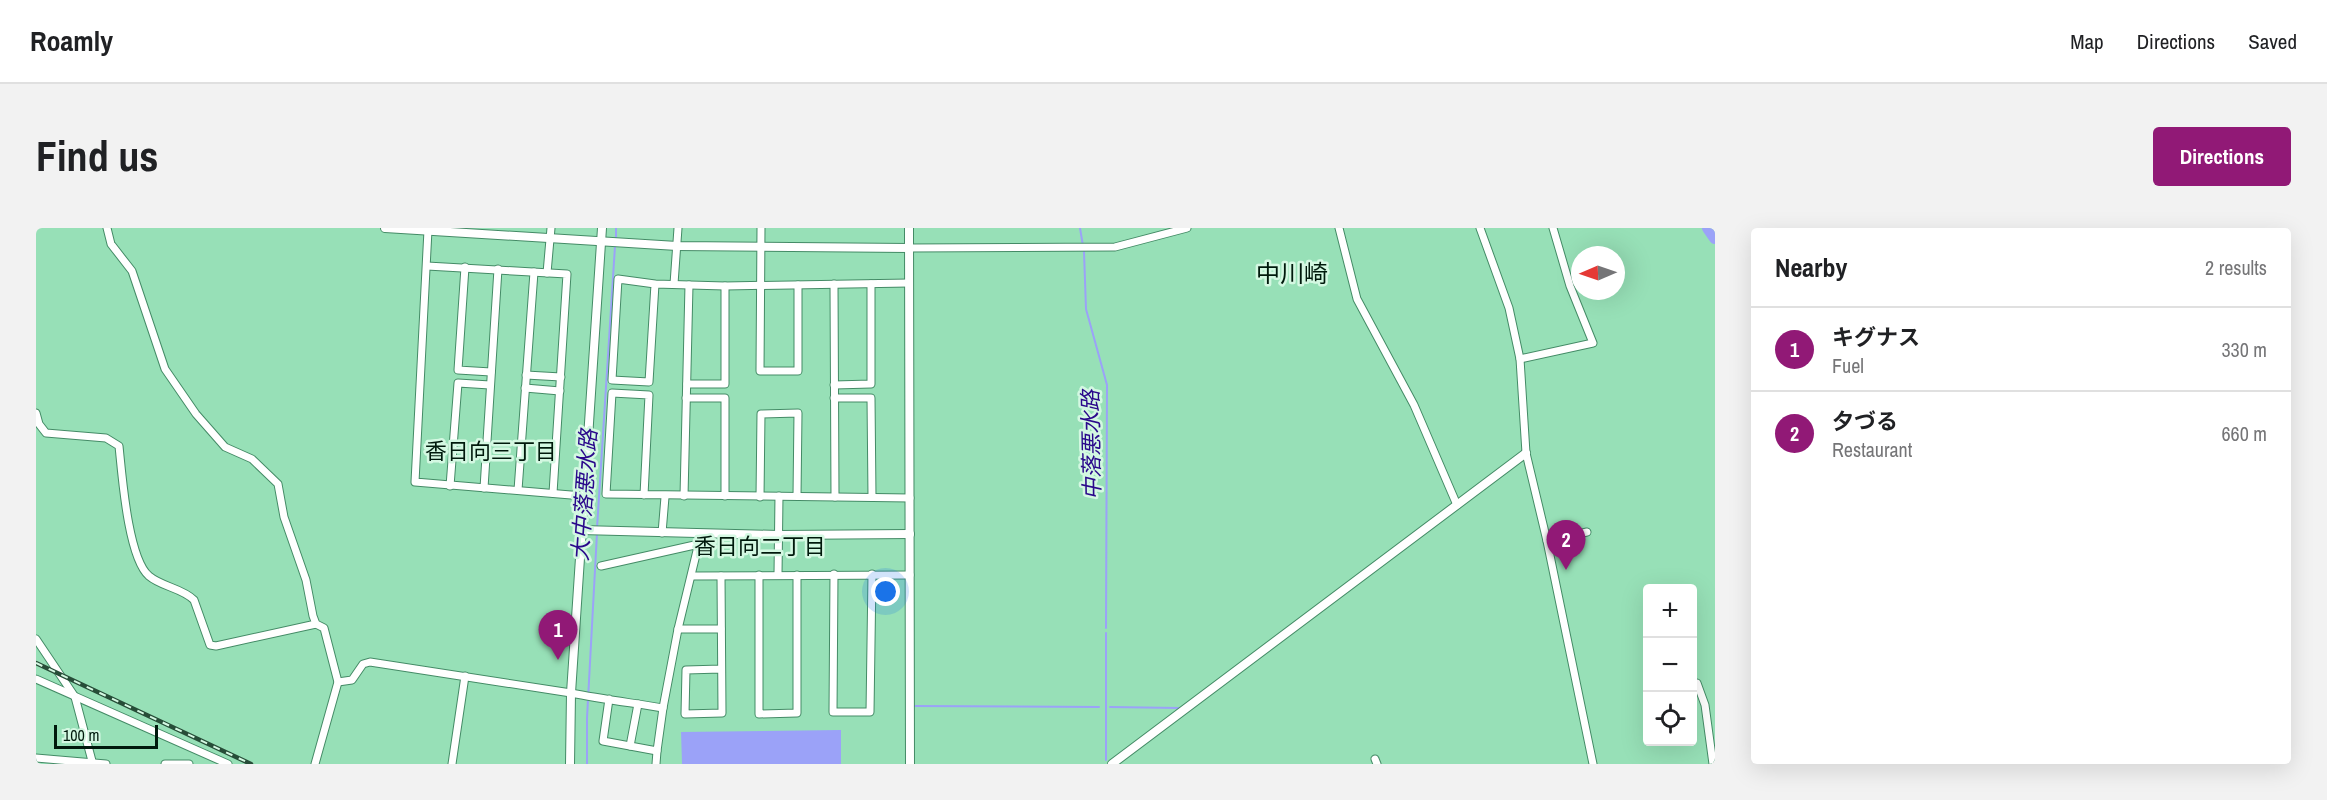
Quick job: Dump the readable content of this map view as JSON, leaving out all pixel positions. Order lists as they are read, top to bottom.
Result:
{
  "districts": ["中川崎", "香日向三丁目", "香日向二丁目"],
  "water": ["中落悪水路", "大中落悪水路"],
  "scale_bar": "100 m",
  "north": "left",
  "page": {
    "header": "Roamly",
    "nav": ["Map", "Directions", "Saved"],
    "buttons": "Directions",
    "title": "Find us",
    "heading": ["Nearby", "2 results"],
    "list": [
      {
        "mark": "1",
        "name": "キグナス",
        "note": "Fuel",
        "value": "330 m"
      },
      {
        "mark": "2",
        "name": "夕づる",
        "note": "Restaurant",
        "value": "660 m"
      }
    ],
    "pins": ["2", "1"],
    "map_buttons": ["+", "−"],
    "scale": "100 m"
  }
}
